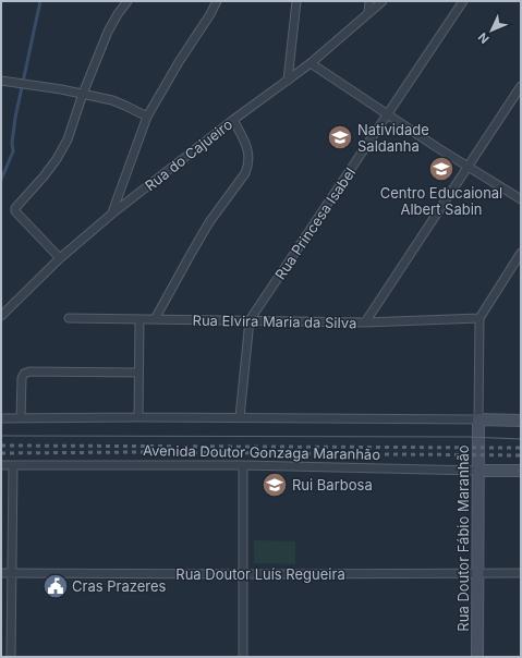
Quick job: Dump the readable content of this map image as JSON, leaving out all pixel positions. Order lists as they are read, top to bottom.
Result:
{
  "streets": {
    "street": [
      "Rua do Cajueiro",
      "Rua Princesa Isabel",
      "Rua Elvira Maria da Silva",
      "Avenida Doutor Gonzaga Maranhão",
      "Rua Doutor Fábio Maranhão",
      "Rua Doutor Luís Regueira"
    ]
  },
  "crossings": [
    ["Rua Princesa Isabel", "Rua Elvira Maria da Silva"],
    ["Avenida Doutor Gonzaga Maranhão", "Rua Doutor Fábio Maranhão"],
    ["Rua Doutor Fábio Maranhão", "Rua Doutor Luís Regueira"]
  ],
  "places": {
    "school or university": ["Natividade Saldanha", "Centro Educaional Albert Sabin", "Rui Barbosa"],
    "public building": ["Cras Prazeres"]
  },
  "north": "bottom left"
}
